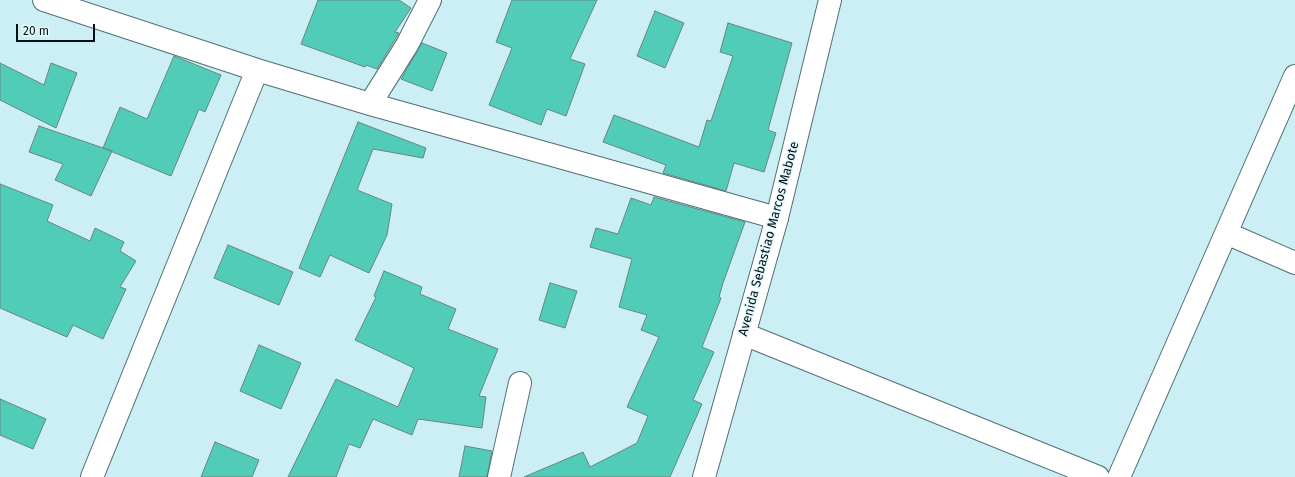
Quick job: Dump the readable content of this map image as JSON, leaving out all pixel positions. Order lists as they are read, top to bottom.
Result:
{
  "streets": {
    "street": ["Avenida Sebastiao Marcos Mabote"]
  },
  "scale_bar": "20 m"
}
